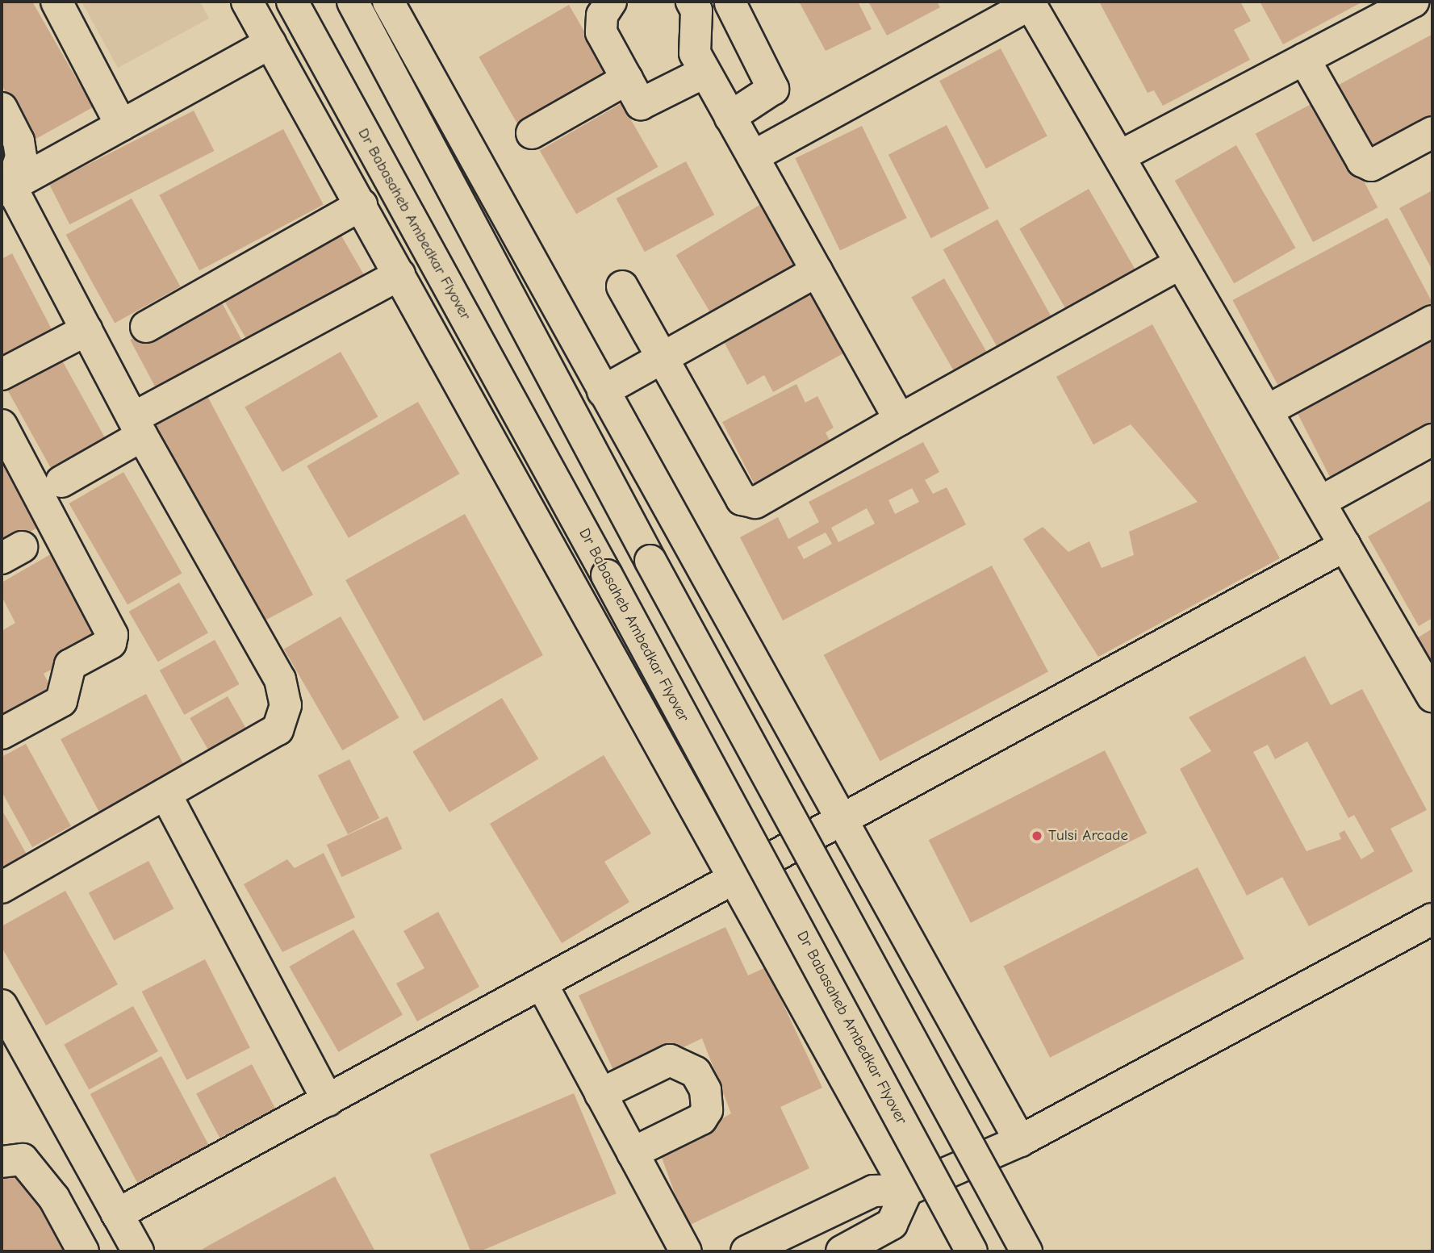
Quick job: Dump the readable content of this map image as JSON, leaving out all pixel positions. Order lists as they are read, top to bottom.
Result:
{
  "streets": {
    "street": ["Dr Babasaheb Ambedkar Flyover"]
  },
  "places": ["Tulsi Arcade"]
}
